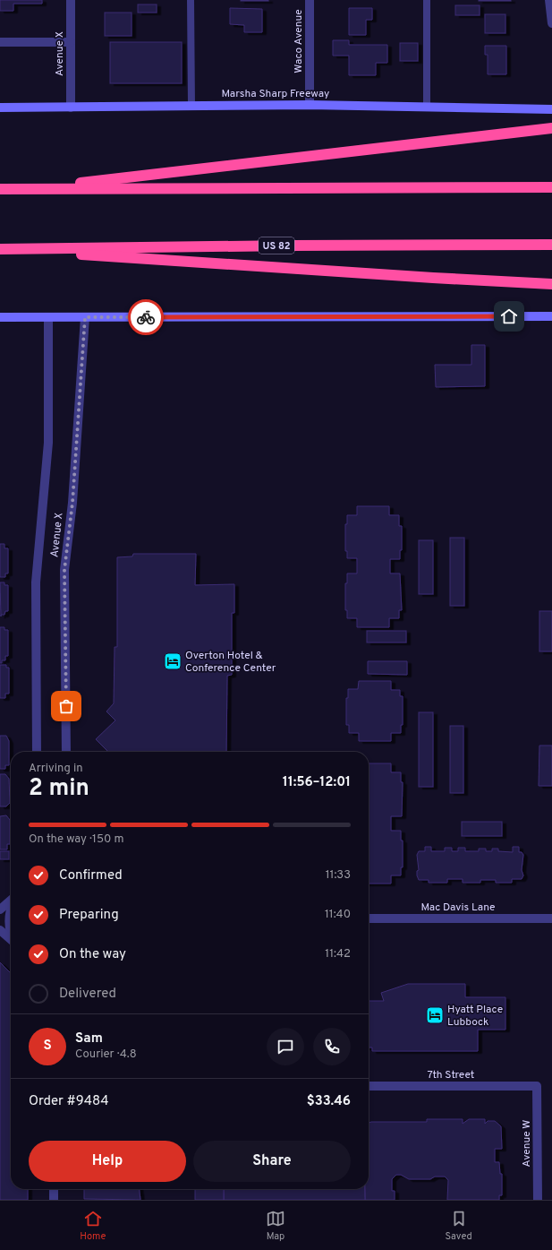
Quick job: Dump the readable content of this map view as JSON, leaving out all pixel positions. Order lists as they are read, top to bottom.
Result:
{
  "streets": {
    "highway": ["US 82"],
    "main road": ["Marsha Sharp Freeway"],
    "street": [
      "Waco Avenue",
      "Avenue X",
      "Mac Davis Lane",
      "7th Street",
      "Avenue W"
    ]
  },
  "crossings": [
    ["Waco Avenue", "Marsha Sharp Freeway"],
    ["Avenue X", "Marsha Sharp Freeway"],
    ["7th Street", "Avenue W"]
  ],
  "places": {
    "hotel": ["Overton Hotel & Conference Center", "Hyatt Place Lubbock"]
  },
  "page": {
    "heading": ["2 min", "Arriving in", "11:56–12:01"],
    "panel": [
      "Sam",
      "Courier · 4.8",
      "Order #9484",
      "$33.46"
    ],
    "bar": "On the way · 150 m",
    "list": [
      ["Confirmed", "11:33"],
      ["Preparing", "11:40"],
      ["On the way", "11:42"],
      "Delivered"
    ],
    "round": "S",
    "buttons": ["Help", "Share"],
    "tabs": ["Home", "Map", "Saved"]
  }
}
